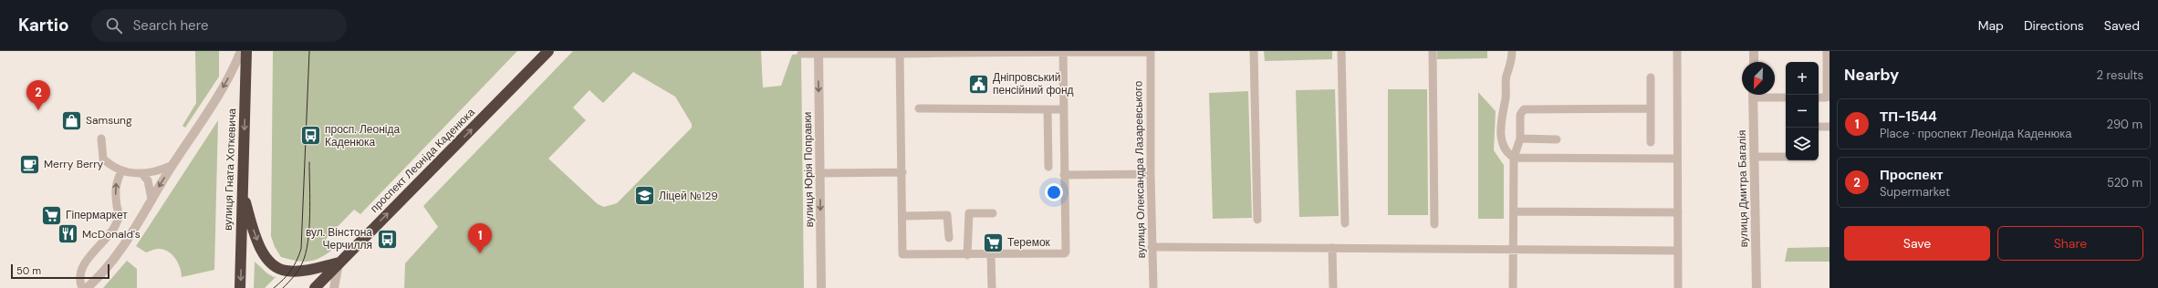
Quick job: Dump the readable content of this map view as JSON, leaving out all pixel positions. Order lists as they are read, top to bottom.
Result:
{
  "streets": {
    "highway": ["проспект Леоніда Каденюка", "вулиця Гната Хоткевича"],
    "street": ["вулиця Юрія Поправки", "вулиця Дмитра Багалія"],
    "lane": ["вулиця Олександра Лазаревського"]
  },
  "one_way": ["проспект Леоніда Каденюка", "вулиця Гната Хоткевича", "вулиця Юрія Поправки"],
  "places": {
    "public building": ["Дніпровський пенсійний фонд"],
    "shop": ["Samsung"],
    "bus stop": ["просп. Леоніда Каденюка", "вул. Вінстона Черчилля"],
    "cafe": ["Merry Berry"],
    "school or university": ["Ліцей №129"],
    "supermarket": ["Гіпермаркет", "Теремок"],
    "restaurant": ["McDonald's"]
  },
  "scale_bar": "50 m",
  "north": "bottom left",
  "page": {
    "header": "Kartio",
    "search": "Search here",
    "nav": ["Map", "Directions", "Saved"],
    "heading": ["Nearby", "2 results"],
    "map_buttons": ["+", "−"],
    "pins": ["2", "1"],
    "list": [
      {
        "mark": "1",
        "name": "ТП-1544",
        "note": "Place · проспект Леоніда Каденюка",
        "value": "290 m"
      },
      {
        "mark": "2",
        "name": "Проспект",
        "note": "Supermarket",
        "value": "520 m"
      }
    ],
    "buttons": ["Save", "Share"],
    "scale": "50 m"
  }
}
